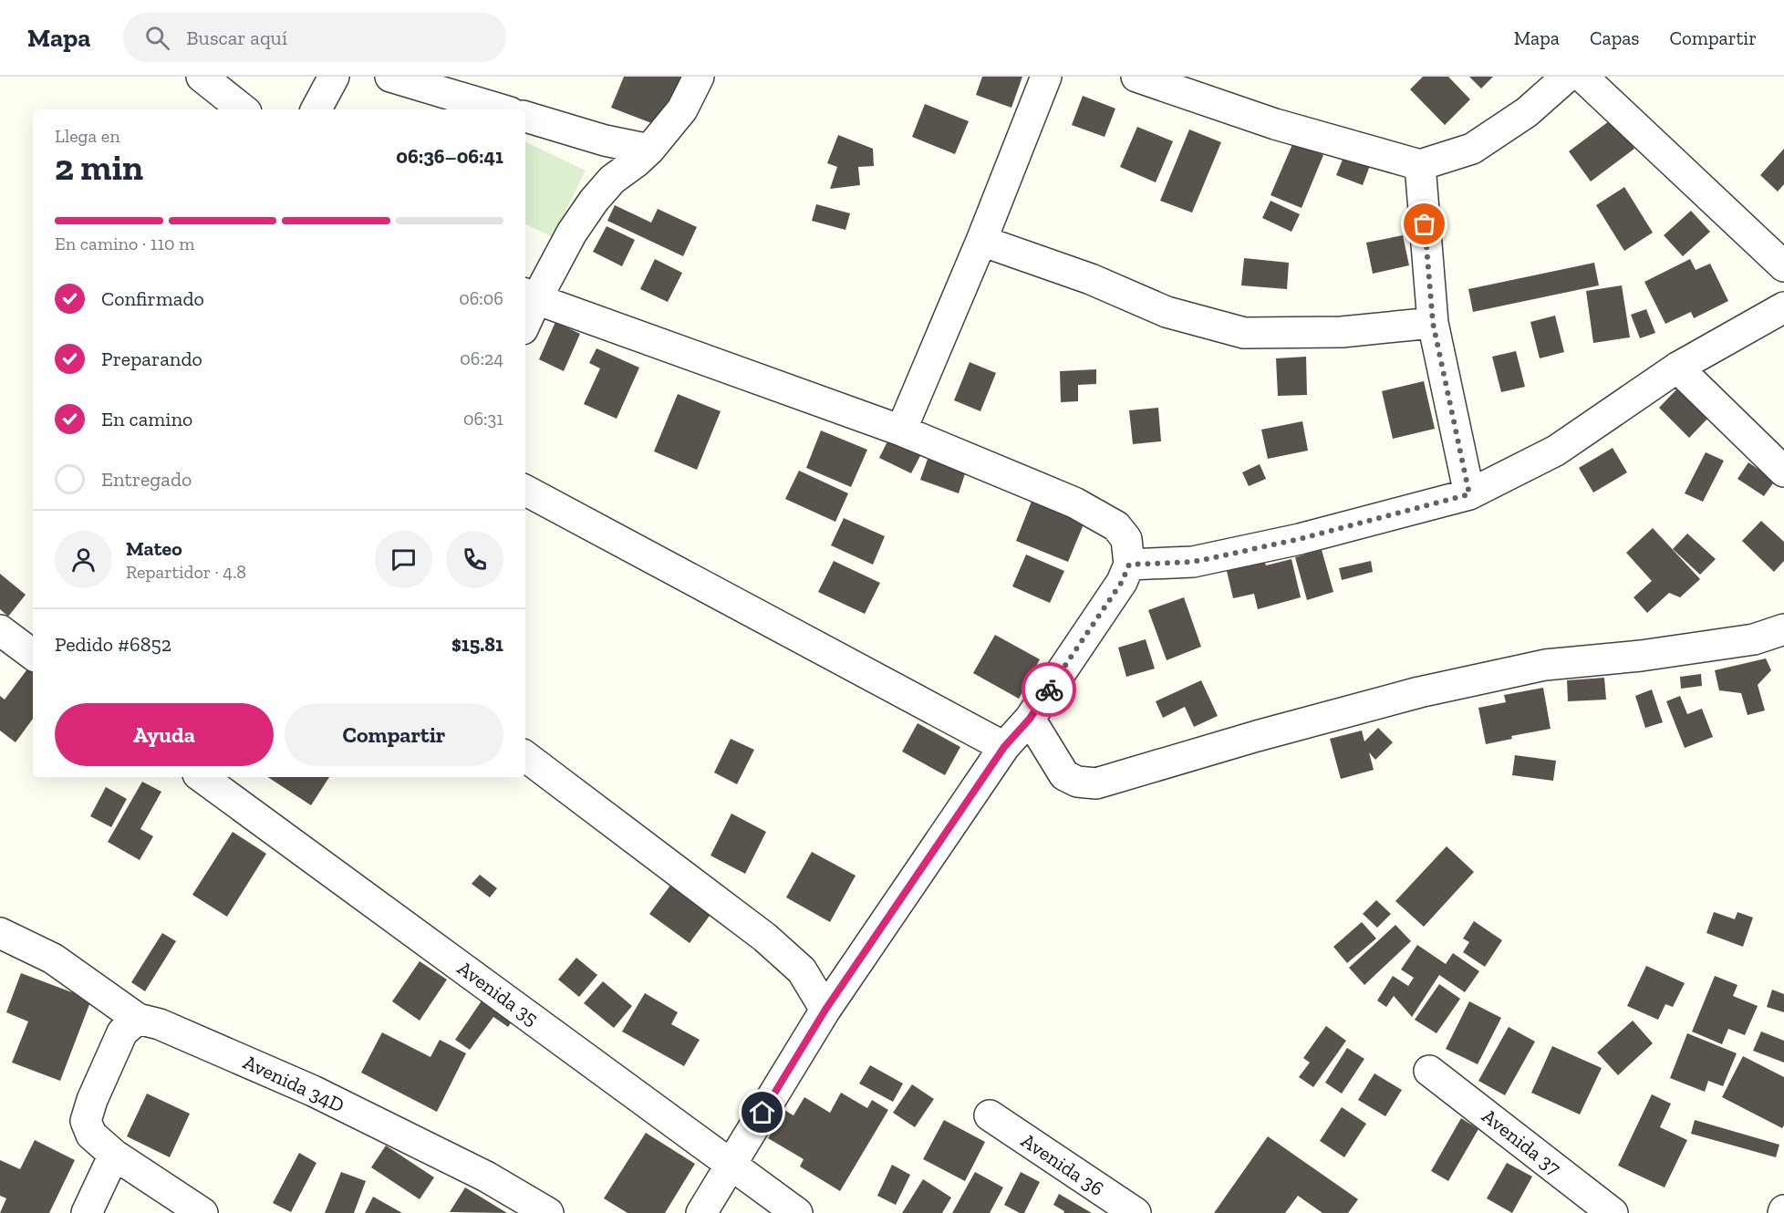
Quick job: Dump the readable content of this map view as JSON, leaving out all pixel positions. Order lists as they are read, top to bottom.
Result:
{
  "streets": {
    "street": [
      "Avenida 35",
      "Avenida 34D",
      "Avenida 37",
      "Avenida 36"
    ]
  },
  "page": {
    "header": "Mapa",
    "search": "Buscar aquí",
    "nav": ["Mapa", "Capas", "Compartir"],
    "heading": ["2 min", "Llega en", "06:36–06:41"],
    "panel": [
      "Mateo",
      "Repartidor · 4.8",
      "Pedido #6852",
      "$15.81"
    ],
    "bar": "En camino · 110 m",
    "list": [
      ["Confirmado", "06:06"],
      ["Preparando", "06:24"],
      ["En camino", "06:31"],
      "Entregado"
    ],
    "buttons": ["Ayuda", "Compartir"]
  }
}
